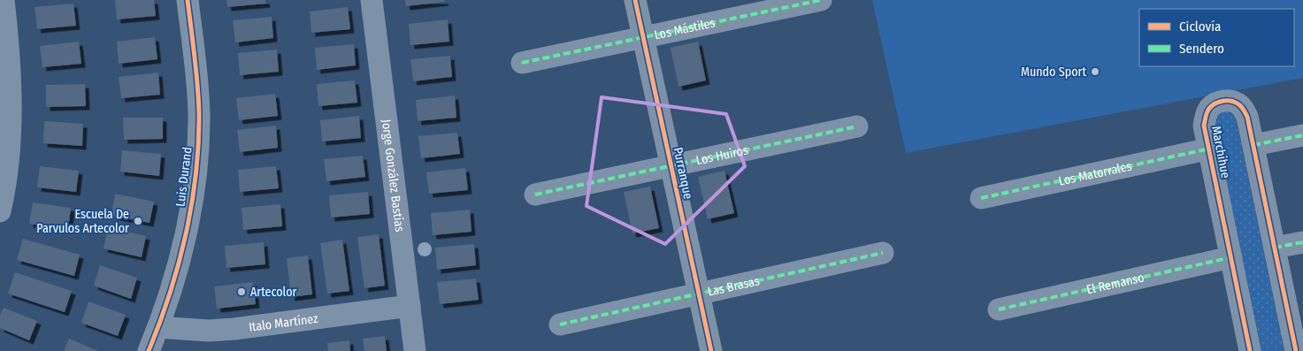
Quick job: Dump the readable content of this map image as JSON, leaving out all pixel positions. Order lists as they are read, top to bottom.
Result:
{
  "streets": {
    "street": [
      "Los Mástiles",
      "Marchihue",
      "Los Huiros",
      "Purranque",
      "Los Matorrales",
      "Jorge González Bastías",
      "Luis Durand",
      "El Remanso",
      "Las Brasas",
      "Italo Martínez"
    ]
  },
  "crossings": [
    ["Los Mástiles", "Purranque"],
    ["Marchihue", "Los Matorrales"],
    ["Marchihue", "El Remanso"],
    ["Los Huiros", "Purranque"],
    ["Purranque", "Las Brasas"],
    ["Jorge González Bastías", "Italo Martínez"],
    ["Luis Durand", "Italo Martínez"]
  ],
  "places": ["Mundo Sport", "Escuela De Parvulos Artecolor", "Artecolor"],
  "legend": ["Ciclovía", "Sendero"]
}
